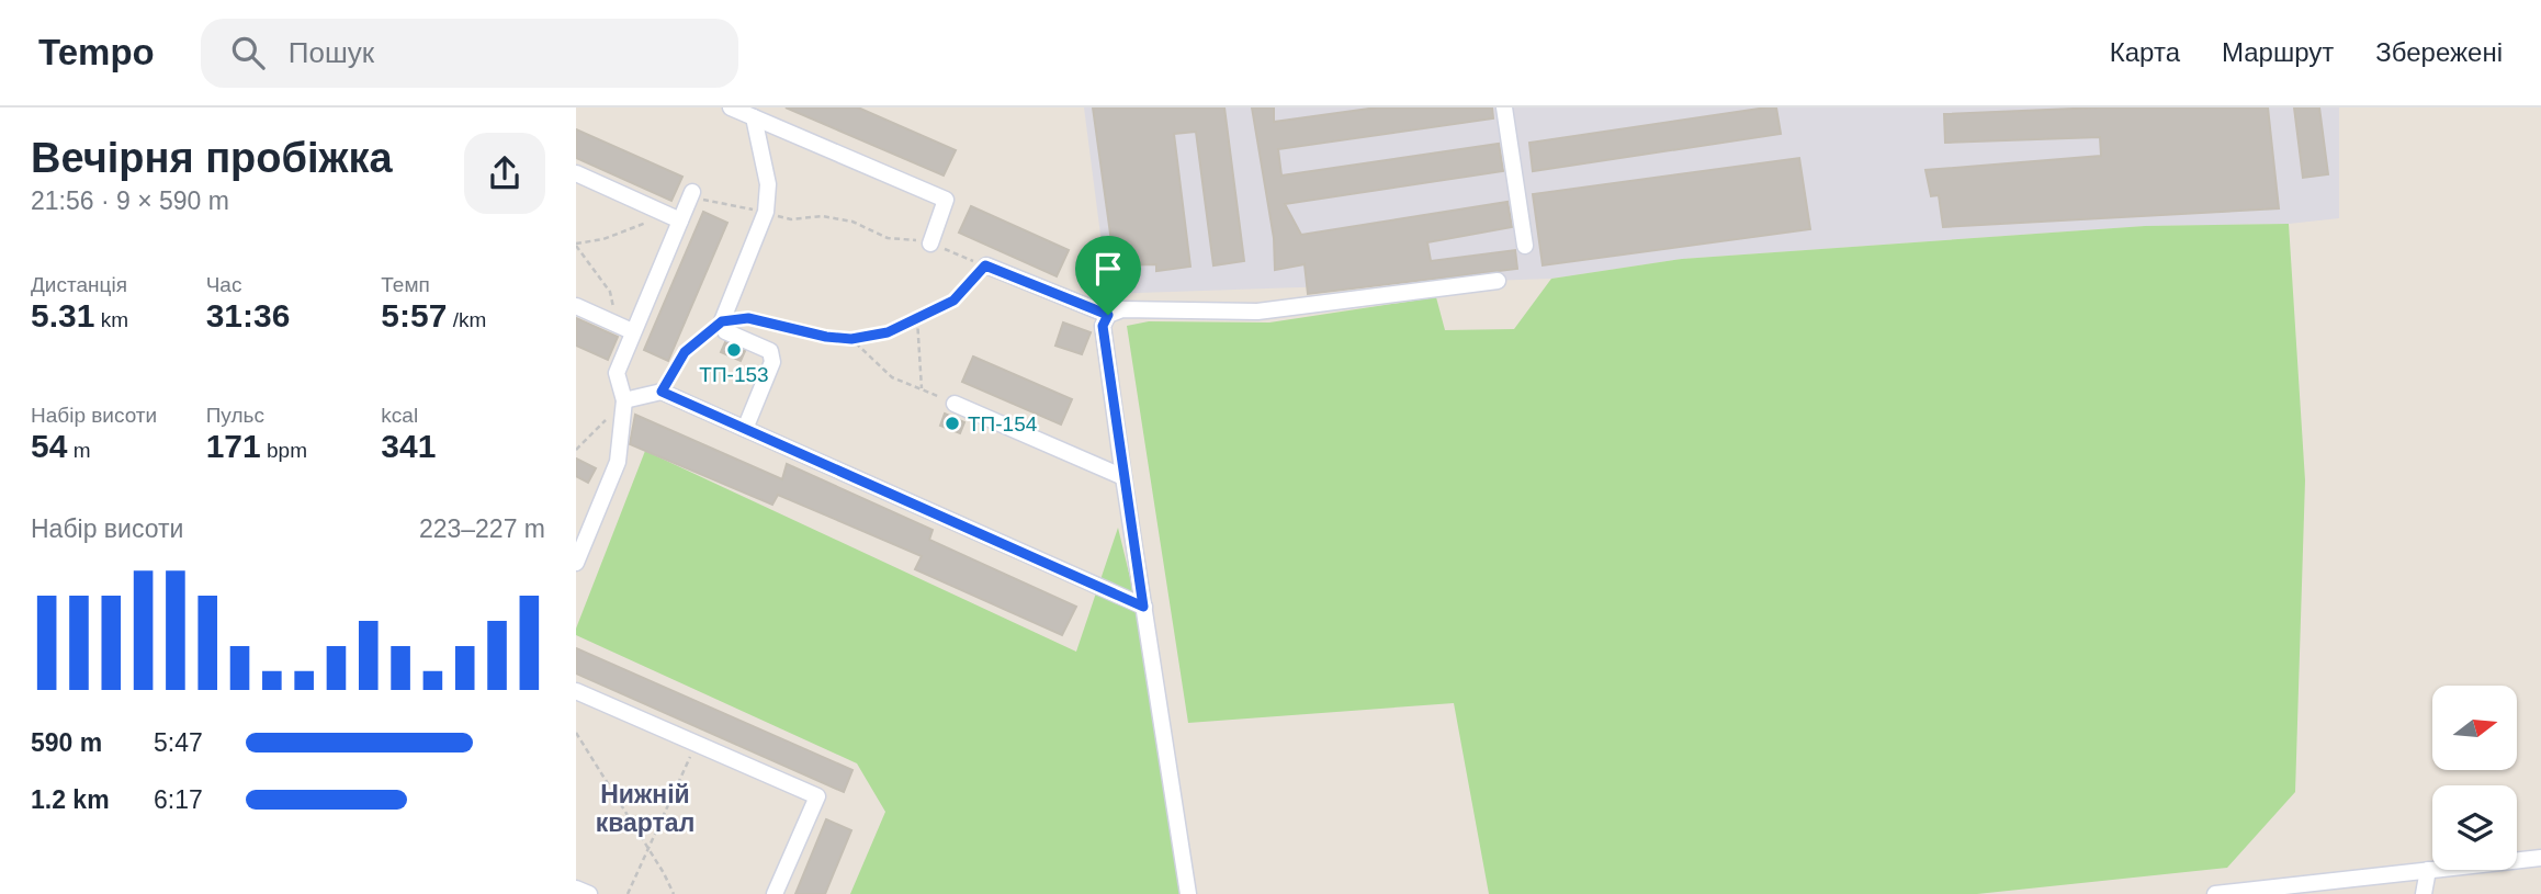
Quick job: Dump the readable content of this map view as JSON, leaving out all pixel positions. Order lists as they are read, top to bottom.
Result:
{
  "districts": ["Нижній квартал"],
  "places": ["ТП-153", "ТП-154"],
  "north": "right",
  "page": {
    "header": "Tempo",
    "search": "Пошук",
    "nav": ["Карта", "Маршрут", "Збережені"],
    "heading": ["Вечірня пробіжка", "21:56 · 9 × 590 m"],
    "stats": [
      ["Дистанція", "5.31 km"],
      ["Час", "31:36"],
      ["Темп", "5:57 /km"],
      ["Набір висоти", "54 m"],
      ["Пульс", "171 bpm"],
      ["kcal", "341"]
    ],
    "chart": ["Набір висоти", "223–227 m"],
    "list": [
      {
        "name": "590 m",
        "note": "5:47"
      },
      {
        "name": "1.2 km",
        "note": "6:17"
      }
    ]
  }
}
